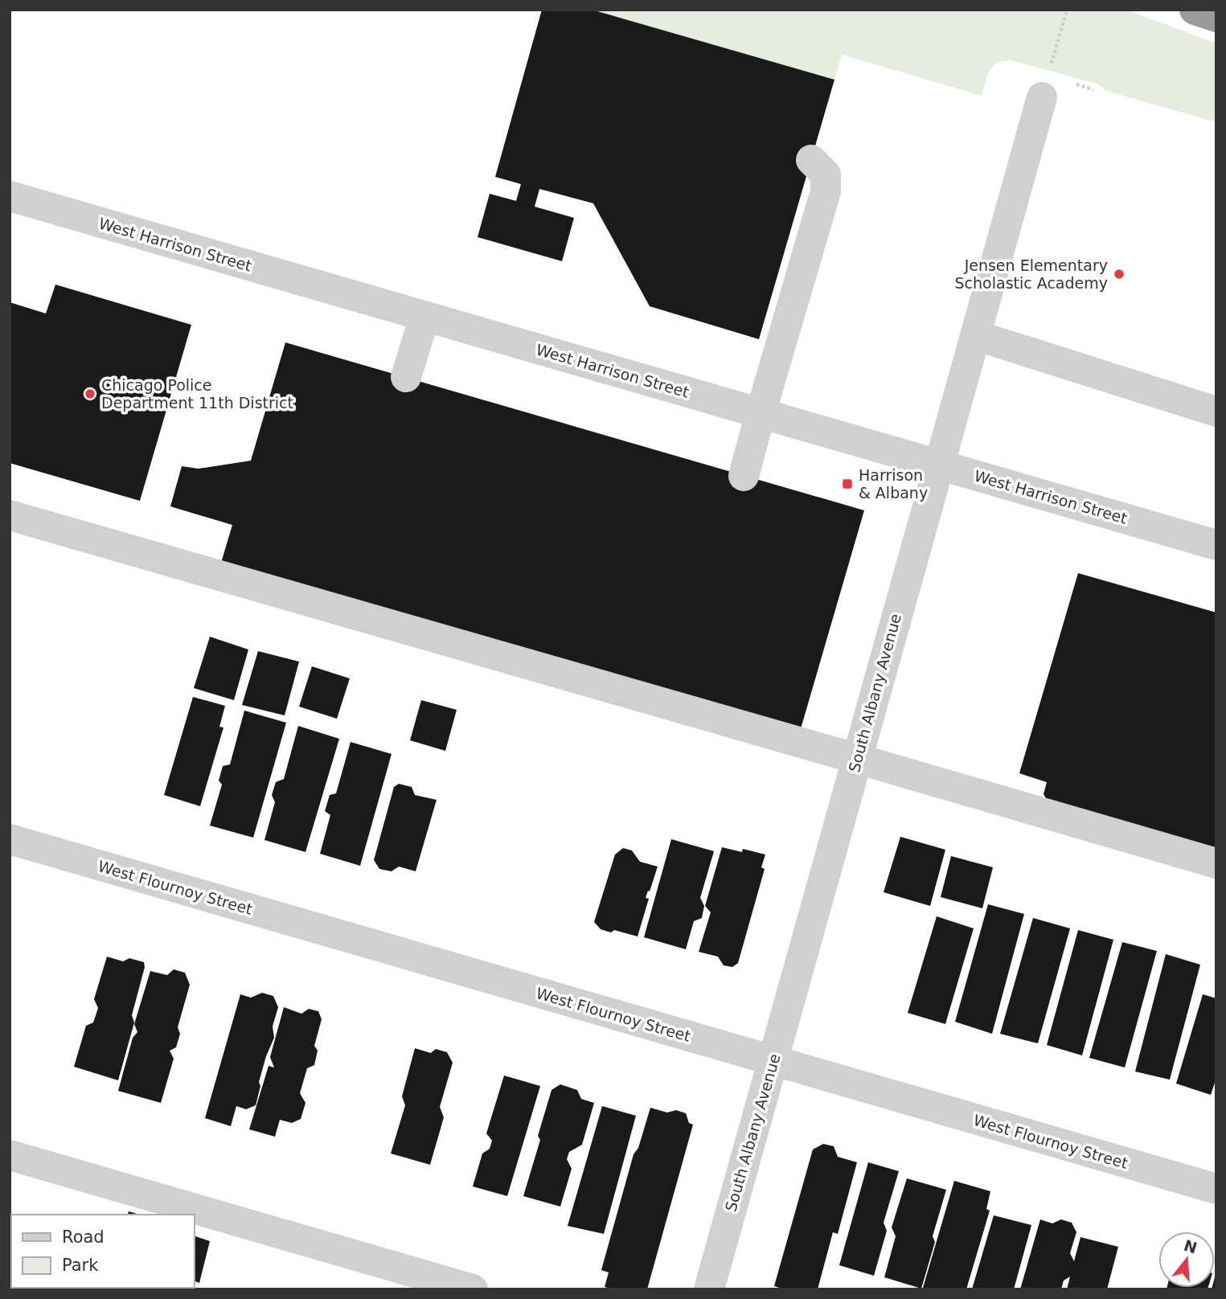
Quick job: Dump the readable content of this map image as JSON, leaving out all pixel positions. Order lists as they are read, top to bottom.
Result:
{
  "streets": {
    "street": ["West Harrison Street", "South Albany Avenue", "West Flournoy Street"]
  },
  "crossings": [
    ["West Harrison Street", "South Albany Avenue"],
    ["South Albany Avenue", "West Flournoy Street"]
  ],
  "places": {
    "other": ["Jensen Elementary Scholastic Academy", "Chicago Police Department 11th District"],
    "transit": ["Harrison & Albany"]
  },
  "legend": ["Road", "Park"],
  "north": "top"
}
